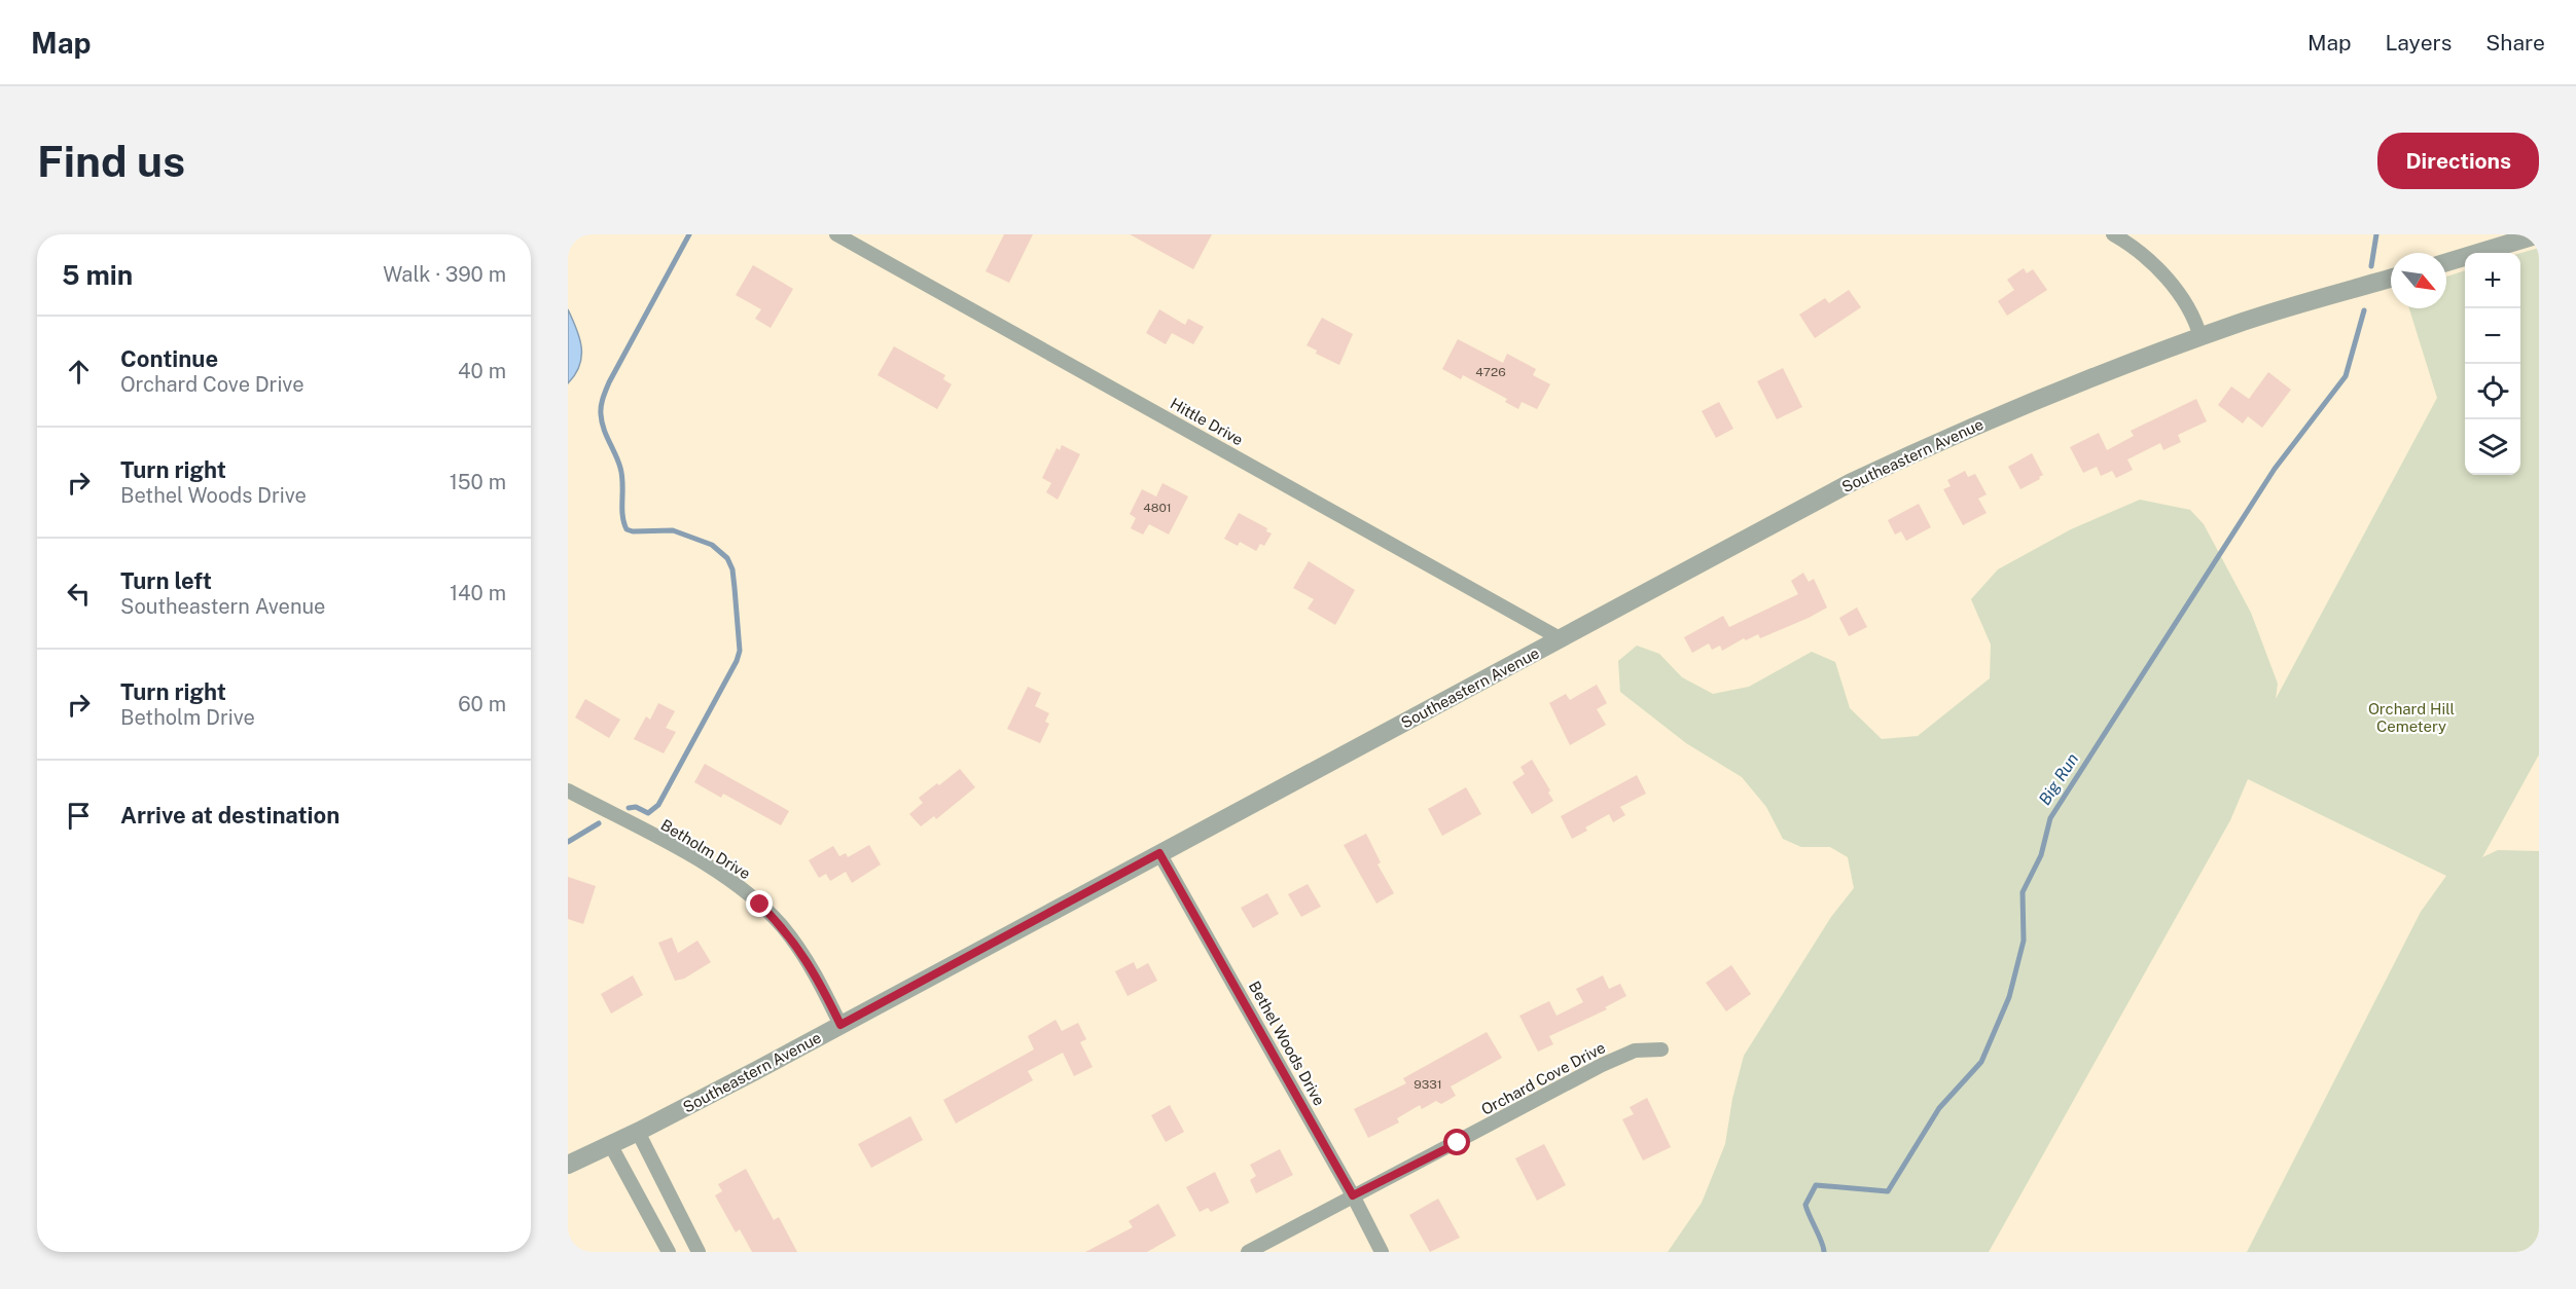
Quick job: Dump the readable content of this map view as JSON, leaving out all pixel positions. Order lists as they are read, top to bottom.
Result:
{
  "streets": {
    "street": [
      "Hittle Drive",
      "Southeastern Avenue",
      "Betholm Drive",
      "Bethel Woods Drive",
      "Orchard Cove Drive"
    ]
  },
  "crossings": [
    ["Hittle Drive", "Southeastern Avenue"],
    ["Southeastern Avenue", "Betholm Drive"],
    ["Southeastern Avenue", "Bethel Woods Drive"],
    ["Bethel Woods Drive", "Orchard Cove Drive"]
  ],
  "water": ["Big Run"],
  "parks": ["Orchard Hill Cemetery"],
  "house_numbers": ["4726", "4801", "9331"],
  "north": "bottom right",
  "page": {
    "header": "Map",
    "nav": ["Map", "Layers", "Share"],
    "buttons": "Directions",
    "title": "Find us",
    "heading": ["5 min", "Walk · 390 m"],
    "map_buttons": ["+", "−"],
    "list": [
      ["Continue", "Orchard Cove Drive", "40 m"],
      ["Turn right", "Bethel Woods Drive", "150 m"],
      ["Turn left", "Southeastern Avenue", "140 m"],
      ["Turn right", "Betholm Drive", "60 m"],
      "Arrive at destination"
    ]
  }
}
